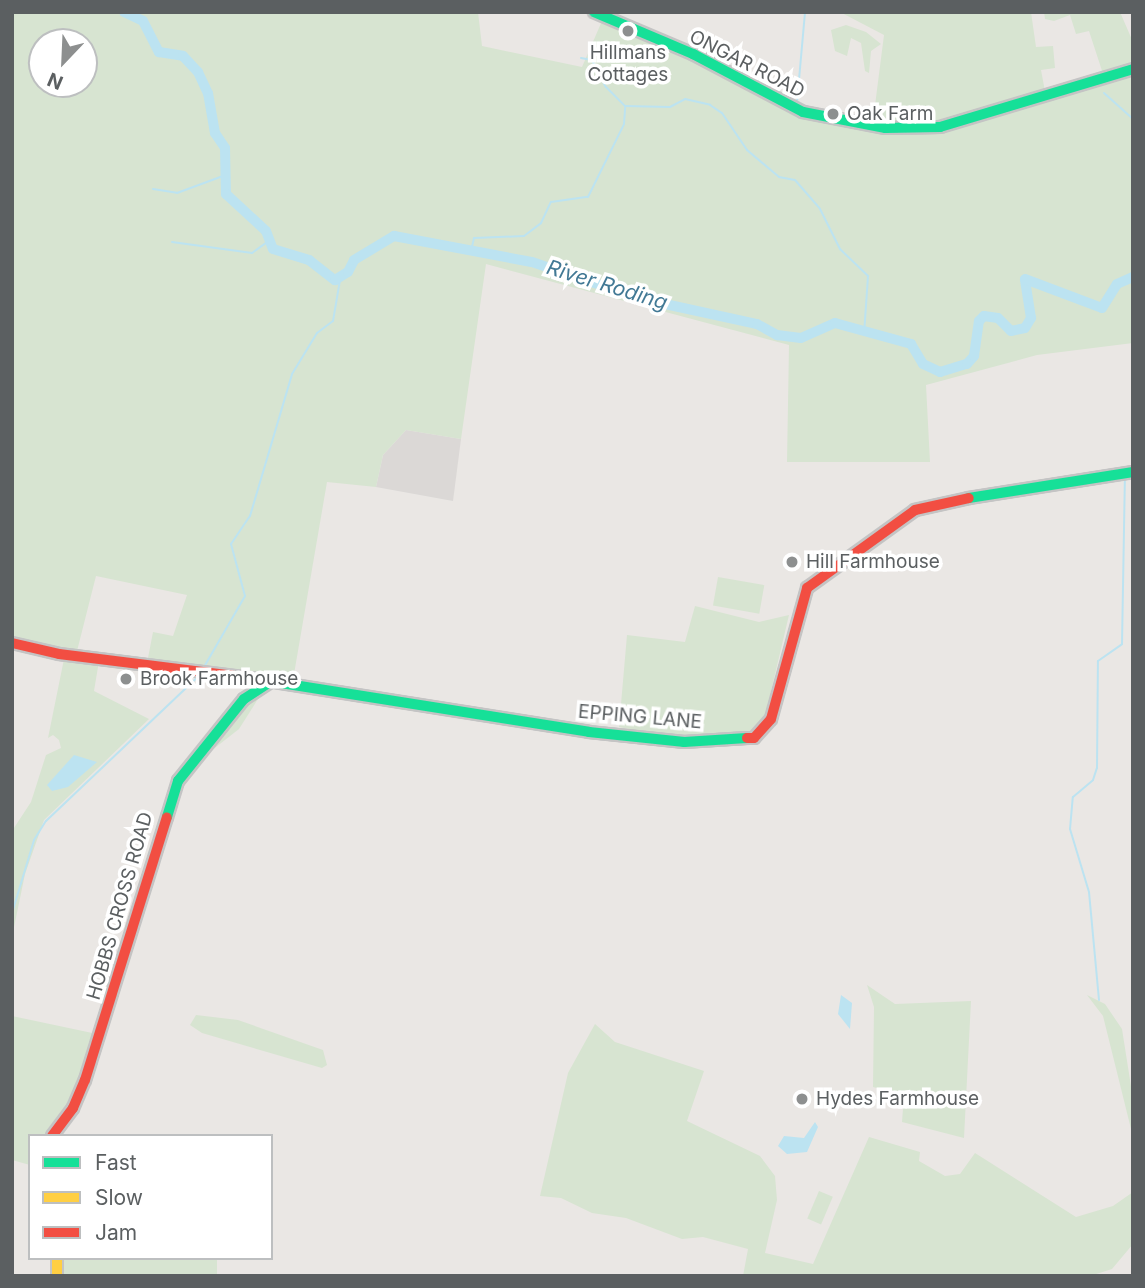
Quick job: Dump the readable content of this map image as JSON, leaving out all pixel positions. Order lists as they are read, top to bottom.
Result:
{
  "streets": {
    "street": ["ONGAR ROAD", "EPPING LANE", "HOBBS CROSS ROAD"]
  },
  "crossings": [
    ["EPPING LANE", "HOBBS CROSS ROAD"]
  ],
  "water": ["River Roding"],
  "places": [
    "Hillmans Cottages",
    "Oak Farm",
    "Hill Farmhouse",
    "Brook Farmhouse",
    "Hydes Farmhouse"
  ],
  "legend": ["Fast", "Slow", "Jam"],
  "north": "bottom left"
}
